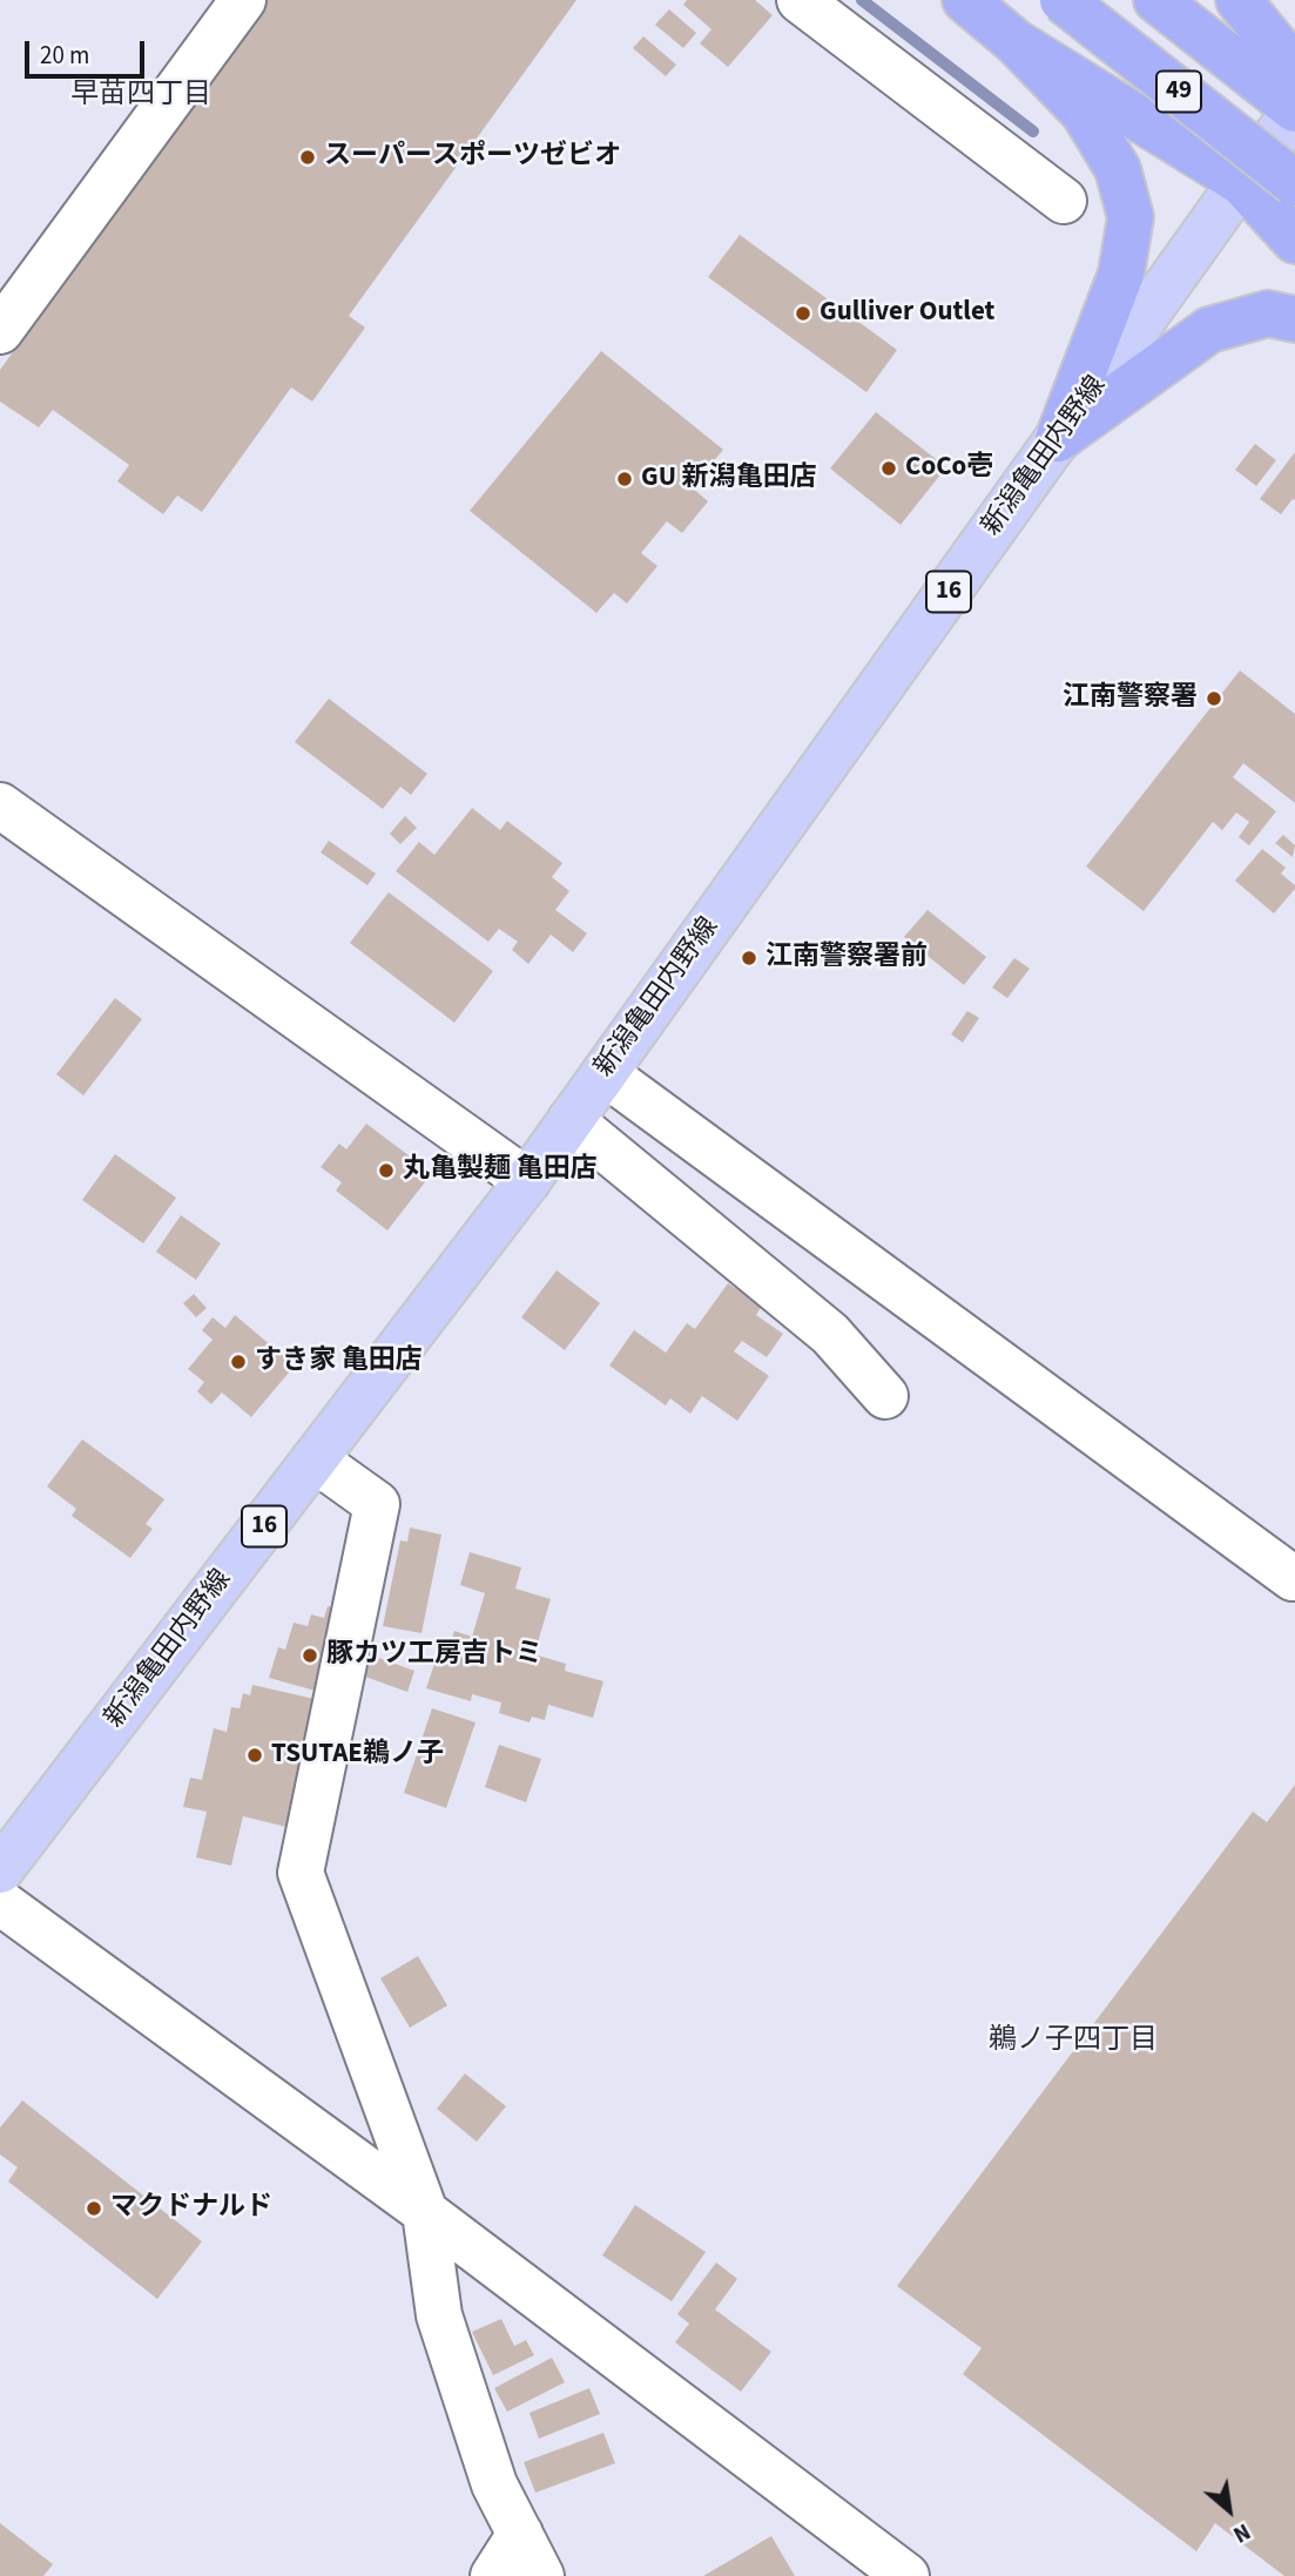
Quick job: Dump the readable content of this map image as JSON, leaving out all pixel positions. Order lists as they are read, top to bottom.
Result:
{
  "streets": {
    "highway": ["49"],
    "main road": ["新潟亀田内野線", "16"]
  },
  "crossings": [
    ["49", "新潟亀田内野線"]
  ],
  "districts": ["早苗四丁目", "鵜ノ子四丁目"],
  "places": [
    "スーパースポーツゼビオ",
    "Gulliver Outlet",
    "CoCo壱",
    "GU 新潟亀田店",
    "江南警察署",
    "江南警察署前",
    "丸亀製麺 亀田店",
    "すき家 亀田店",
    "豚カツ工房吉トミ",
    "TSUTAE鵜ノ子",
    "マクドナルド"
  ],
  "scale_bar": "20 m",
  "north": "bottom right"
}
